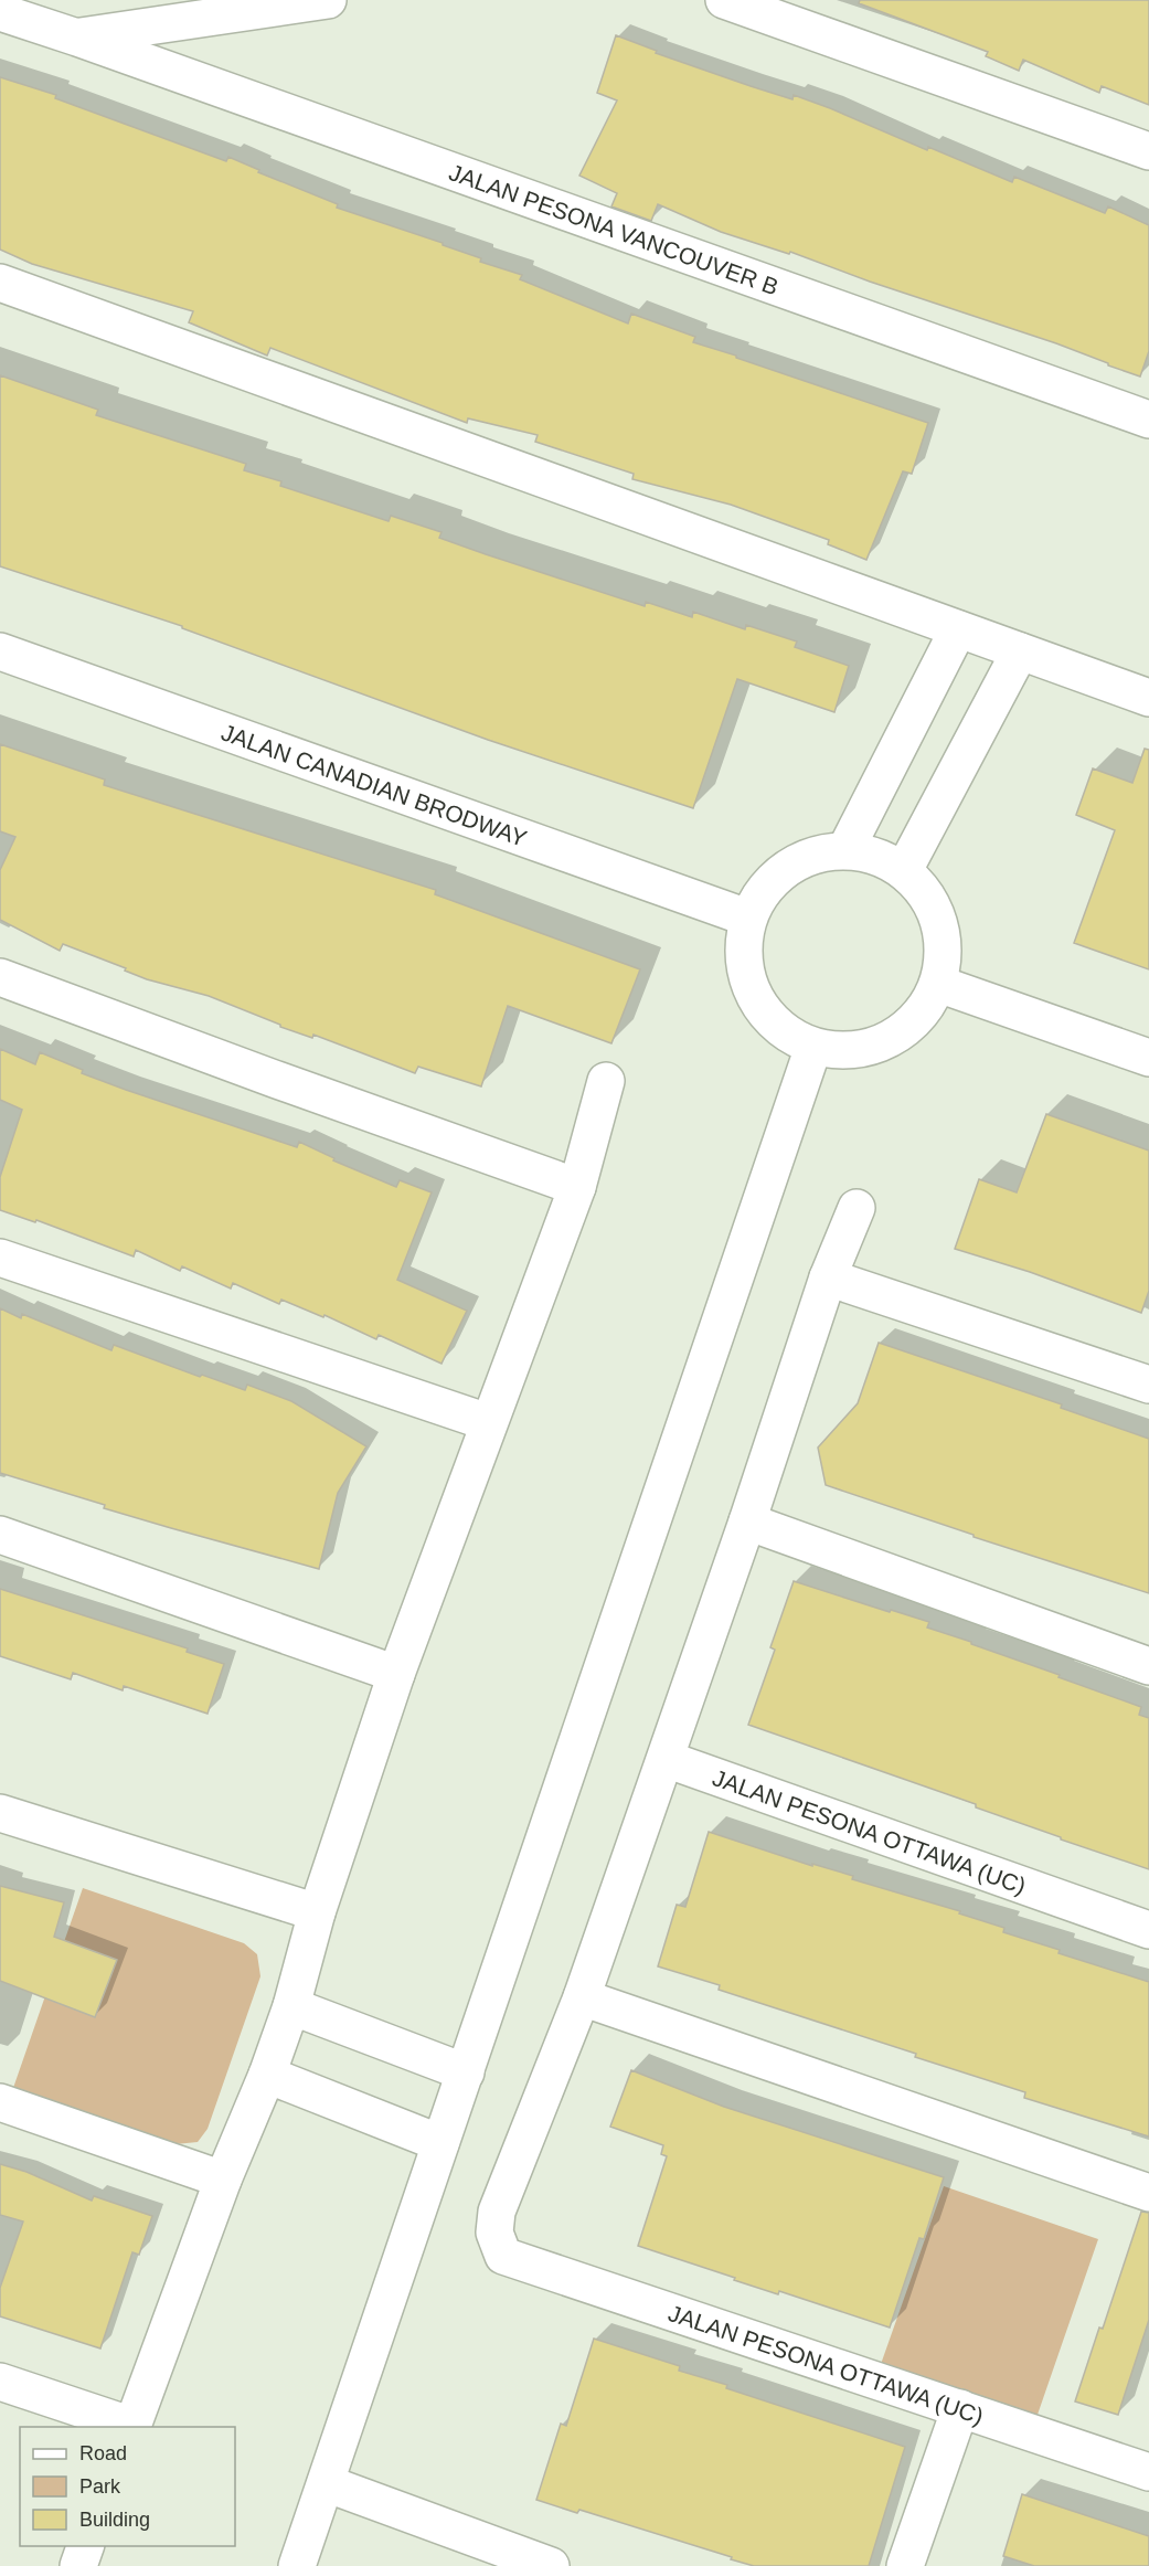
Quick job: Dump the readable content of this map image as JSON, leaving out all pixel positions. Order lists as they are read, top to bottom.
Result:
{
  "streets": {
    "street": ["JALAN PESONA VANCOUVER B", "JALAN CANADIAN BRODWAY", "JALAN PESONA OTTAWA (UC)"]
  },
  "legend": ["Road", "Park", "Building"]
}
